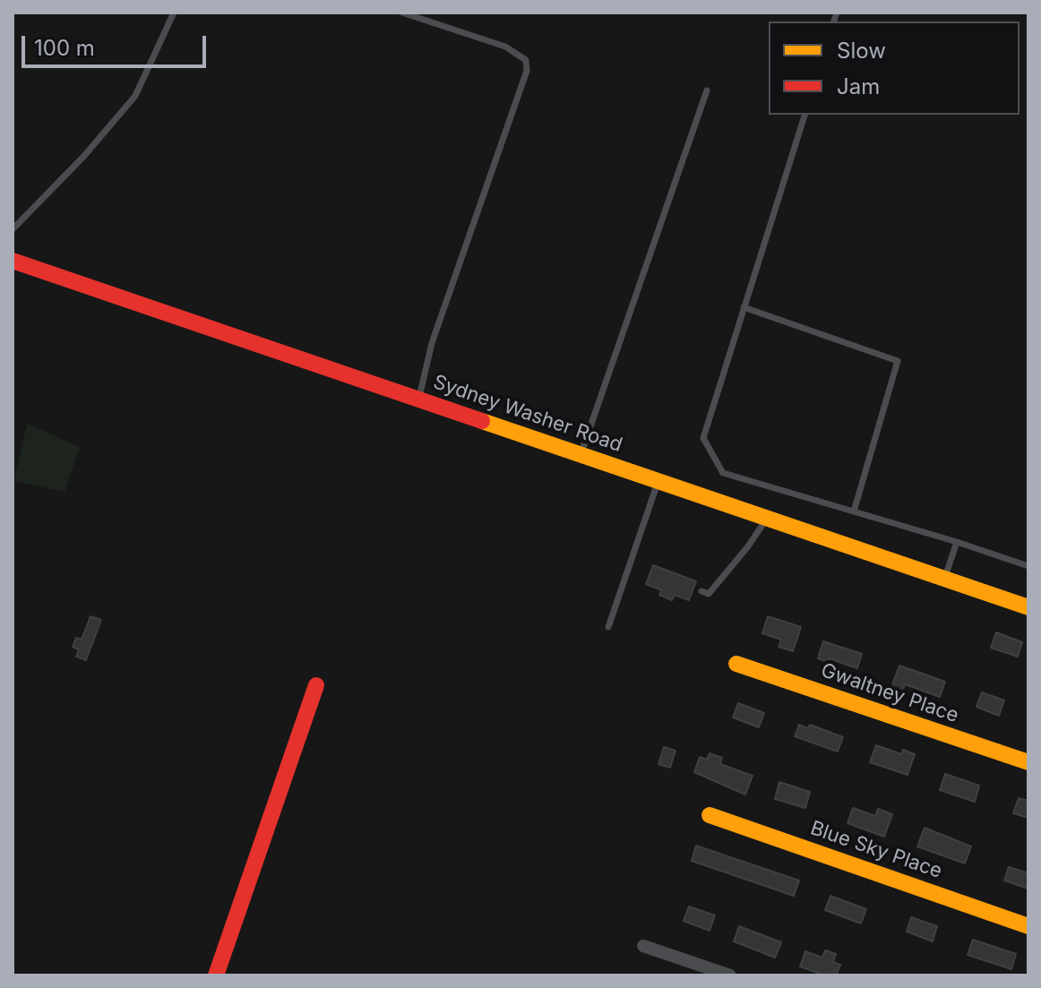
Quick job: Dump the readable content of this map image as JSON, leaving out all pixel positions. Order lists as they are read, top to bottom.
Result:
{
  "streets": {
    "street": ["Sydney Washer Road", "Gwaltney Place", "Blue Sky Place"]
  },
  "legend": ["Slow", "Jam"],
  "scale_bar": "100 m"
}
